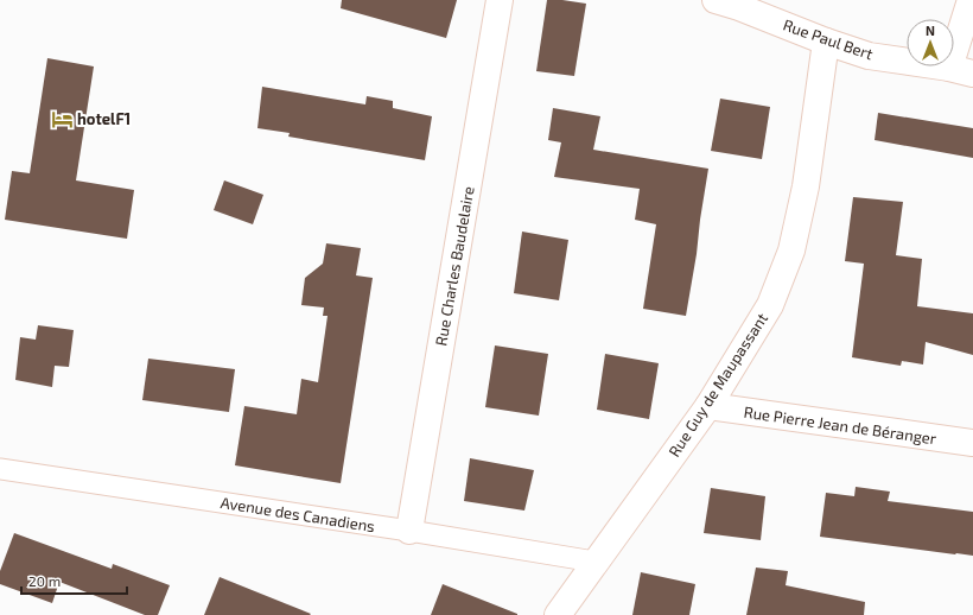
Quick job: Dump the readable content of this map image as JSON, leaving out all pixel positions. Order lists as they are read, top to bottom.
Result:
{
  "streets": {
    "street": [
      "Rue Paul Bert",
      "Rue Charles Baudelaire",
      "Rue Guy de Maupassant",
      "Rue Pierre Jean de Béranger"
    ],
    "lane": ["Avenue des Canadiens"]
  },
  "crossings": [
    ["Rue Paul Bert", "Rue Guy de Maupassant"],
    ["Rue Charles Baudelaire", "Avenue des Canadiens"],
    ["Rue Guy de Maupassant", "Rue Pierre Jean de Béranger"],
    ["Rue Guy de Maupassant", "Avenue des Canadiens"]
  ],
  "places": {
    "hotel": ["hotelF1"]
  },
  "scale_bar": "20 m",
  "north": "top"
}
